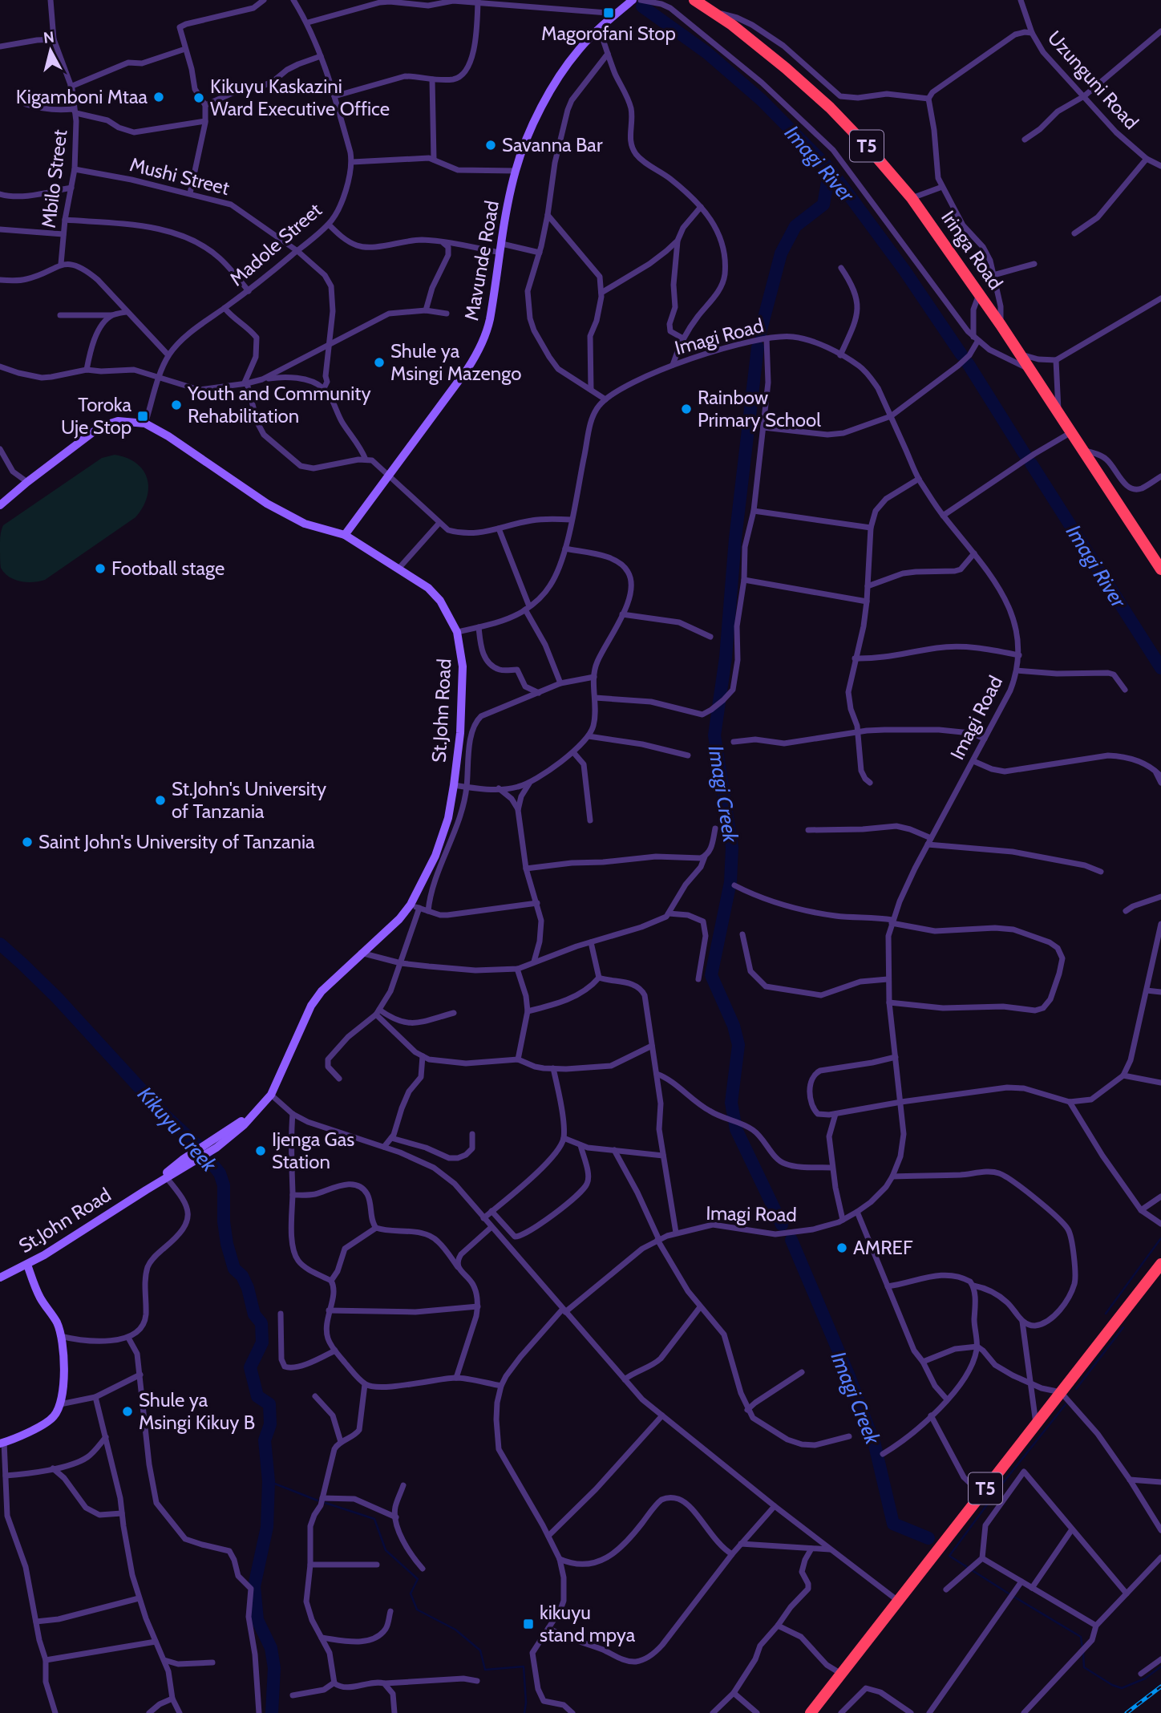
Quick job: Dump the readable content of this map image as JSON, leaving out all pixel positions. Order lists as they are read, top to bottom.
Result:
{
  "streets": {
    "highway": ["T5", "Iringa Road"],
    "street": [
      "Uzunguni Road",
      "Mushi Street",
      "Mbilo Street",
      "Madole Street",
      "Mavunde Road",
      "Imagi Road",
      "St.John Road"
    ]
  },
  "crossings": [
    ["Mushi Street", "Mbilo Street"],
    ["Mushi Street", "Madole Street"],
    ["Madole Street", "St.John Road"],
    ["Mavunde Road", "St.John Road"],
    ["Imagi Road", "St.John Road"]
  ],
  "water": ["Imagi River", "Imagi Creek", "Kikuyu Creek"],
  "places": {
    "transit": ["Magorofani Stop", "Toroka Uje Stop", "kikuyu stand mpya"],
    "other": [
      "Kigamboni Mtaa",
      "Kikuyu Kaskazini Ward Executive Office",
      "Savanna Bar",
      "Shule ya Msingi Mazengo",
      "Youth and Community Rehabilitation",
      "Rainbow Primary School",
      "Football stage",
      "St.John's University of Tanzania",
      "Saint John's University of Tanzania",
      "Ijenga Gas Station",
      "AMREF",
      "Shule ya Msingi Kikuy B"
    ]
  },
  "north": "top"
}
